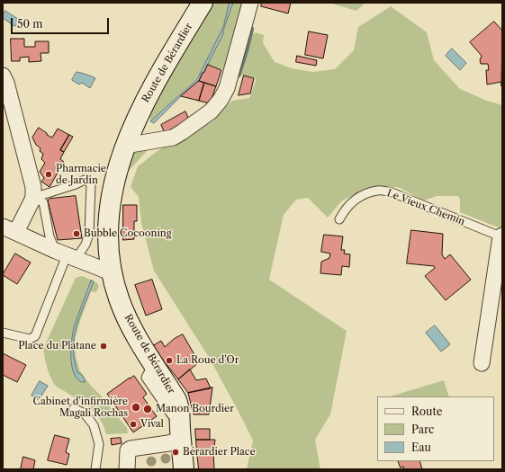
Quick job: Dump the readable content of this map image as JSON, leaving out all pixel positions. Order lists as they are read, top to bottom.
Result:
{
  "streets": {
    "main road": ["Route de Bérardier"],
    "street": ["Le Vieux Chemin"]
  },
  "places": [
    "Pharmacie de Jardin",
    "Bubble Cocooning",
    "Place du Platane",
    "La Roue d'Or",
    "Cabinet d'infirmière Magali Rochas",
    "Manon Bourdier",
    "Vival",
    "Bérardier Place"
  ],
  "legend": ["Route", "Parc", "Eau"],
  "scale_bar": "50 m"
}
